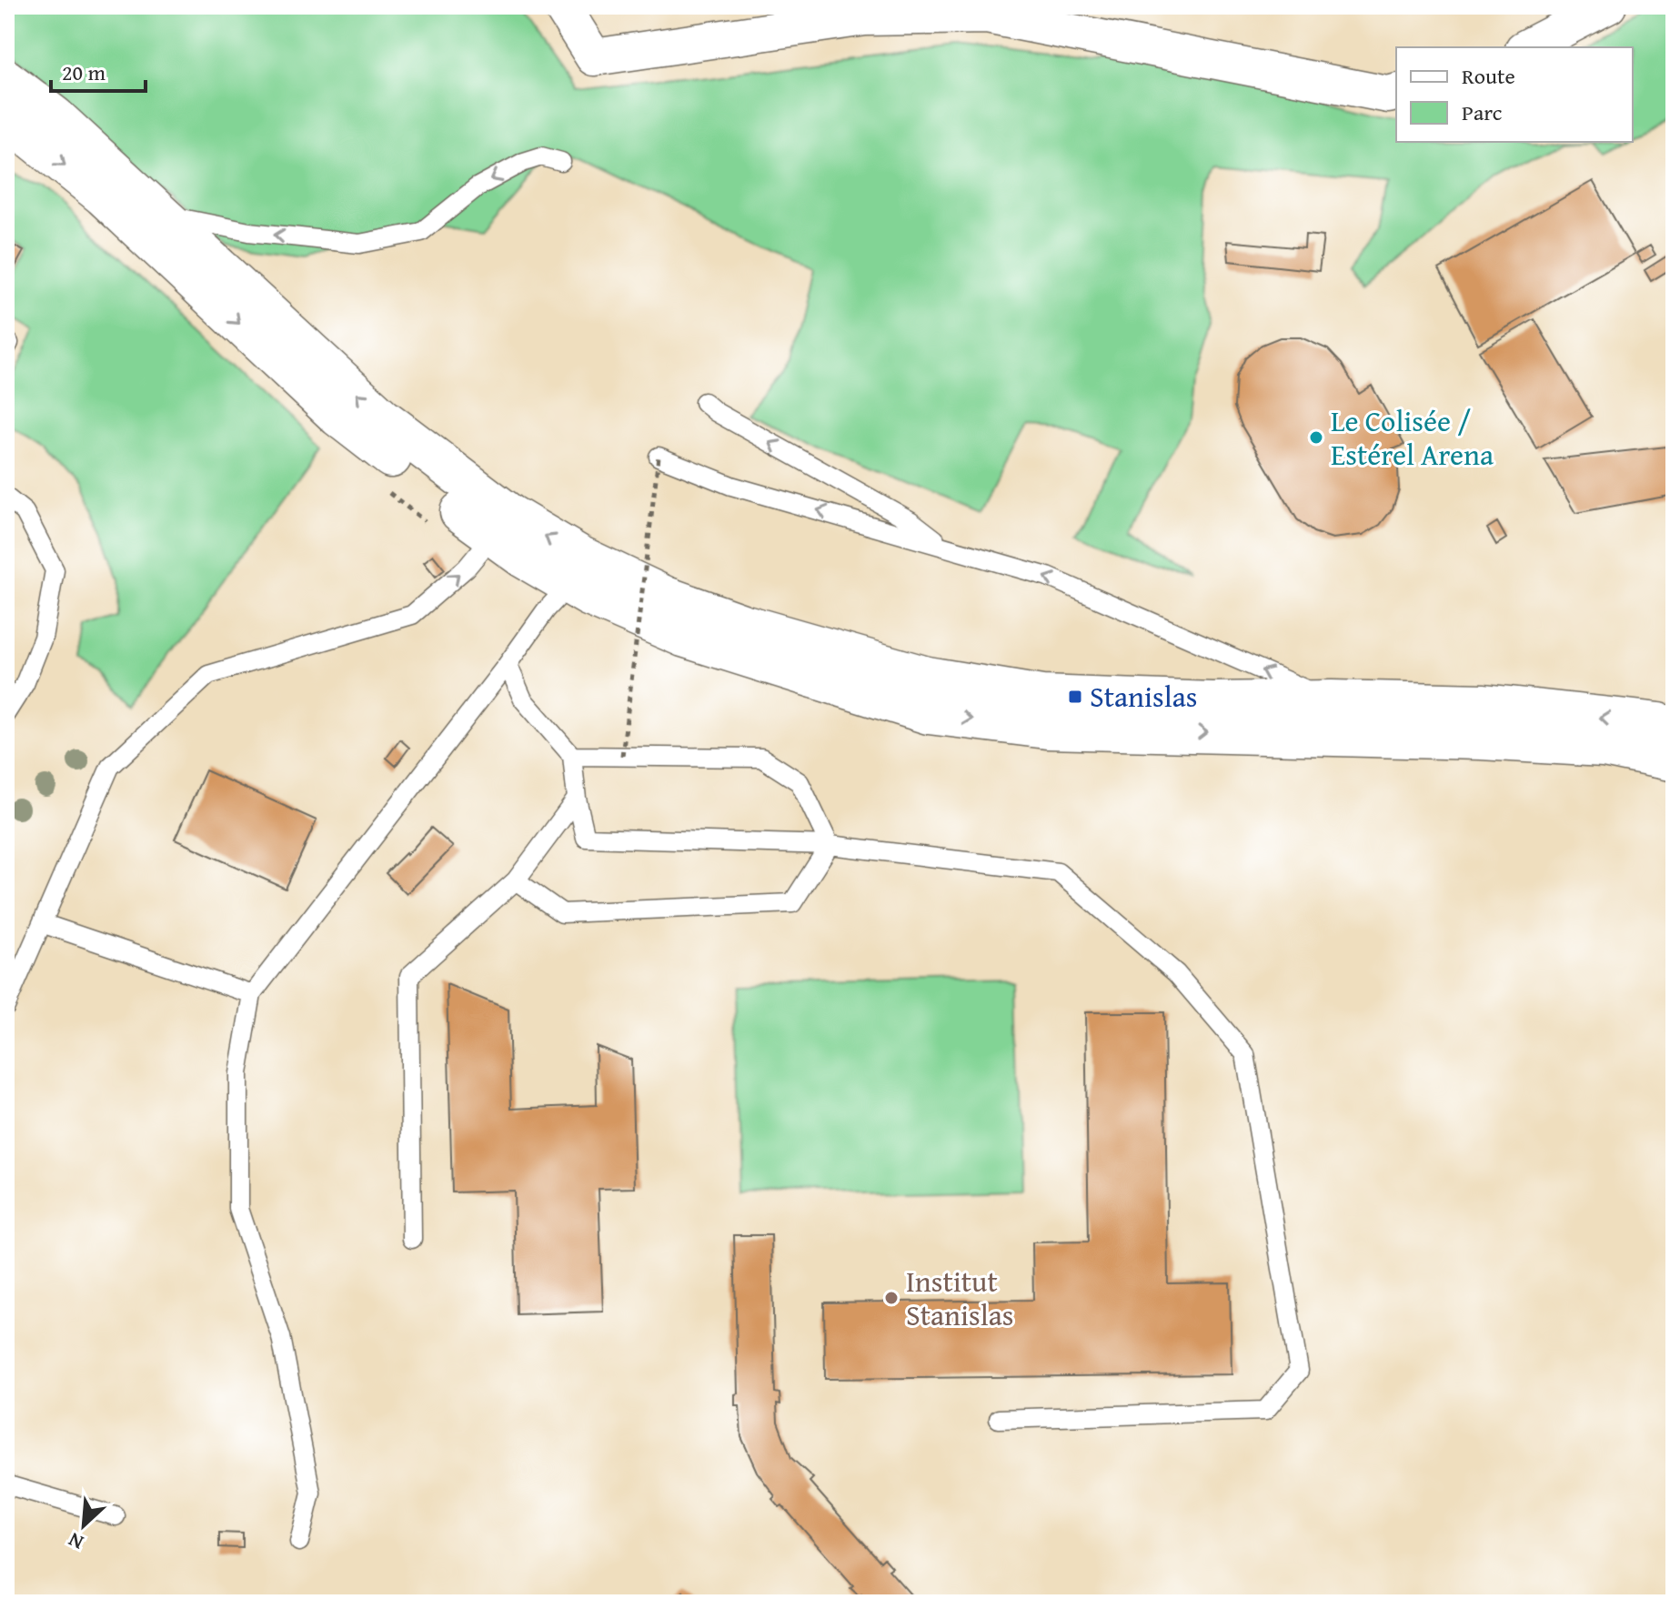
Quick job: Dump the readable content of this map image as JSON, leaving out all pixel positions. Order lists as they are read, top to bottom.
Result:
{
  "places": {
    "other": ["Le Colisée / Estérel Arena", "Institut Stanislas"],
    "transit": ["Stanislas"]
  },
  "legend": ["Route", "Parc"],
  "scale_bar": "20 m",
  "north": "bottom left"
}
